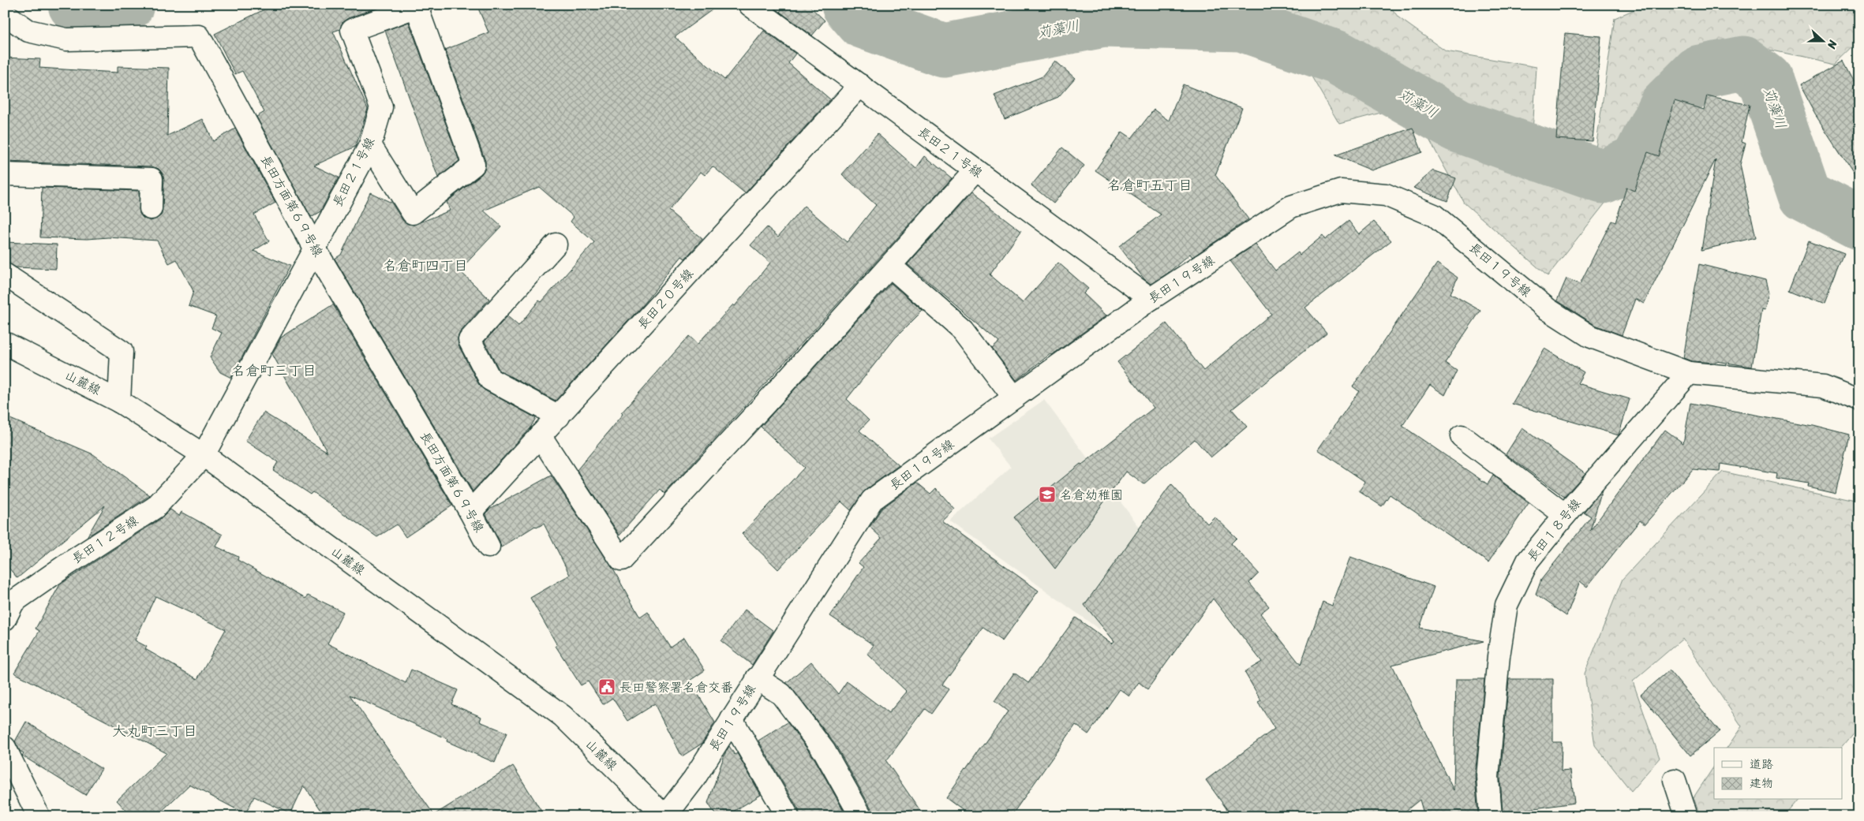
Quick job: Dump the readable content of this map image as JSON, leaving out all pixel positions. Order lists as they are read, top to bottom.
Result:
{
  "streets": {
    "street": [
      "長田２１号線",
      "長田方面第６９号線",
      "長田１９号線",
      "長田２０号線",
      "山麓線",
      "長田１８号線",
      "長田１２号線"
    ]
  },
  "crossings": [
    ["長田２１号線", "長田方面第６９号線"],
    ["長田２１号線", "長田１９号線"],
    ["長田２１号線", "長田２０号線"],
    ["長田２１号線", "山麓線"],
    ["長田２１号線", "長田１２号線"],
    ["長田方面第６９号線", "長田２０号線"],
    ["長田１９号線", "山麓線"],
    ["長田１９号線", "長田１８号線"],
    ["山麓線", "長田１２号線"]
  ],
  "districts": [
    "名倉町五丁目",
    "名倉町四丁目",
    "名倉町三丁目",
    "大丸町三丁目"
  ],
  "water": ["苅藻川"],
  "places": {
    "school or university": ["名倉幼稚園"],
    "public building": ["長田警察署名倉交番"]
  },
  "legend": ["道路", "建物"],
  "north": "right"
}
